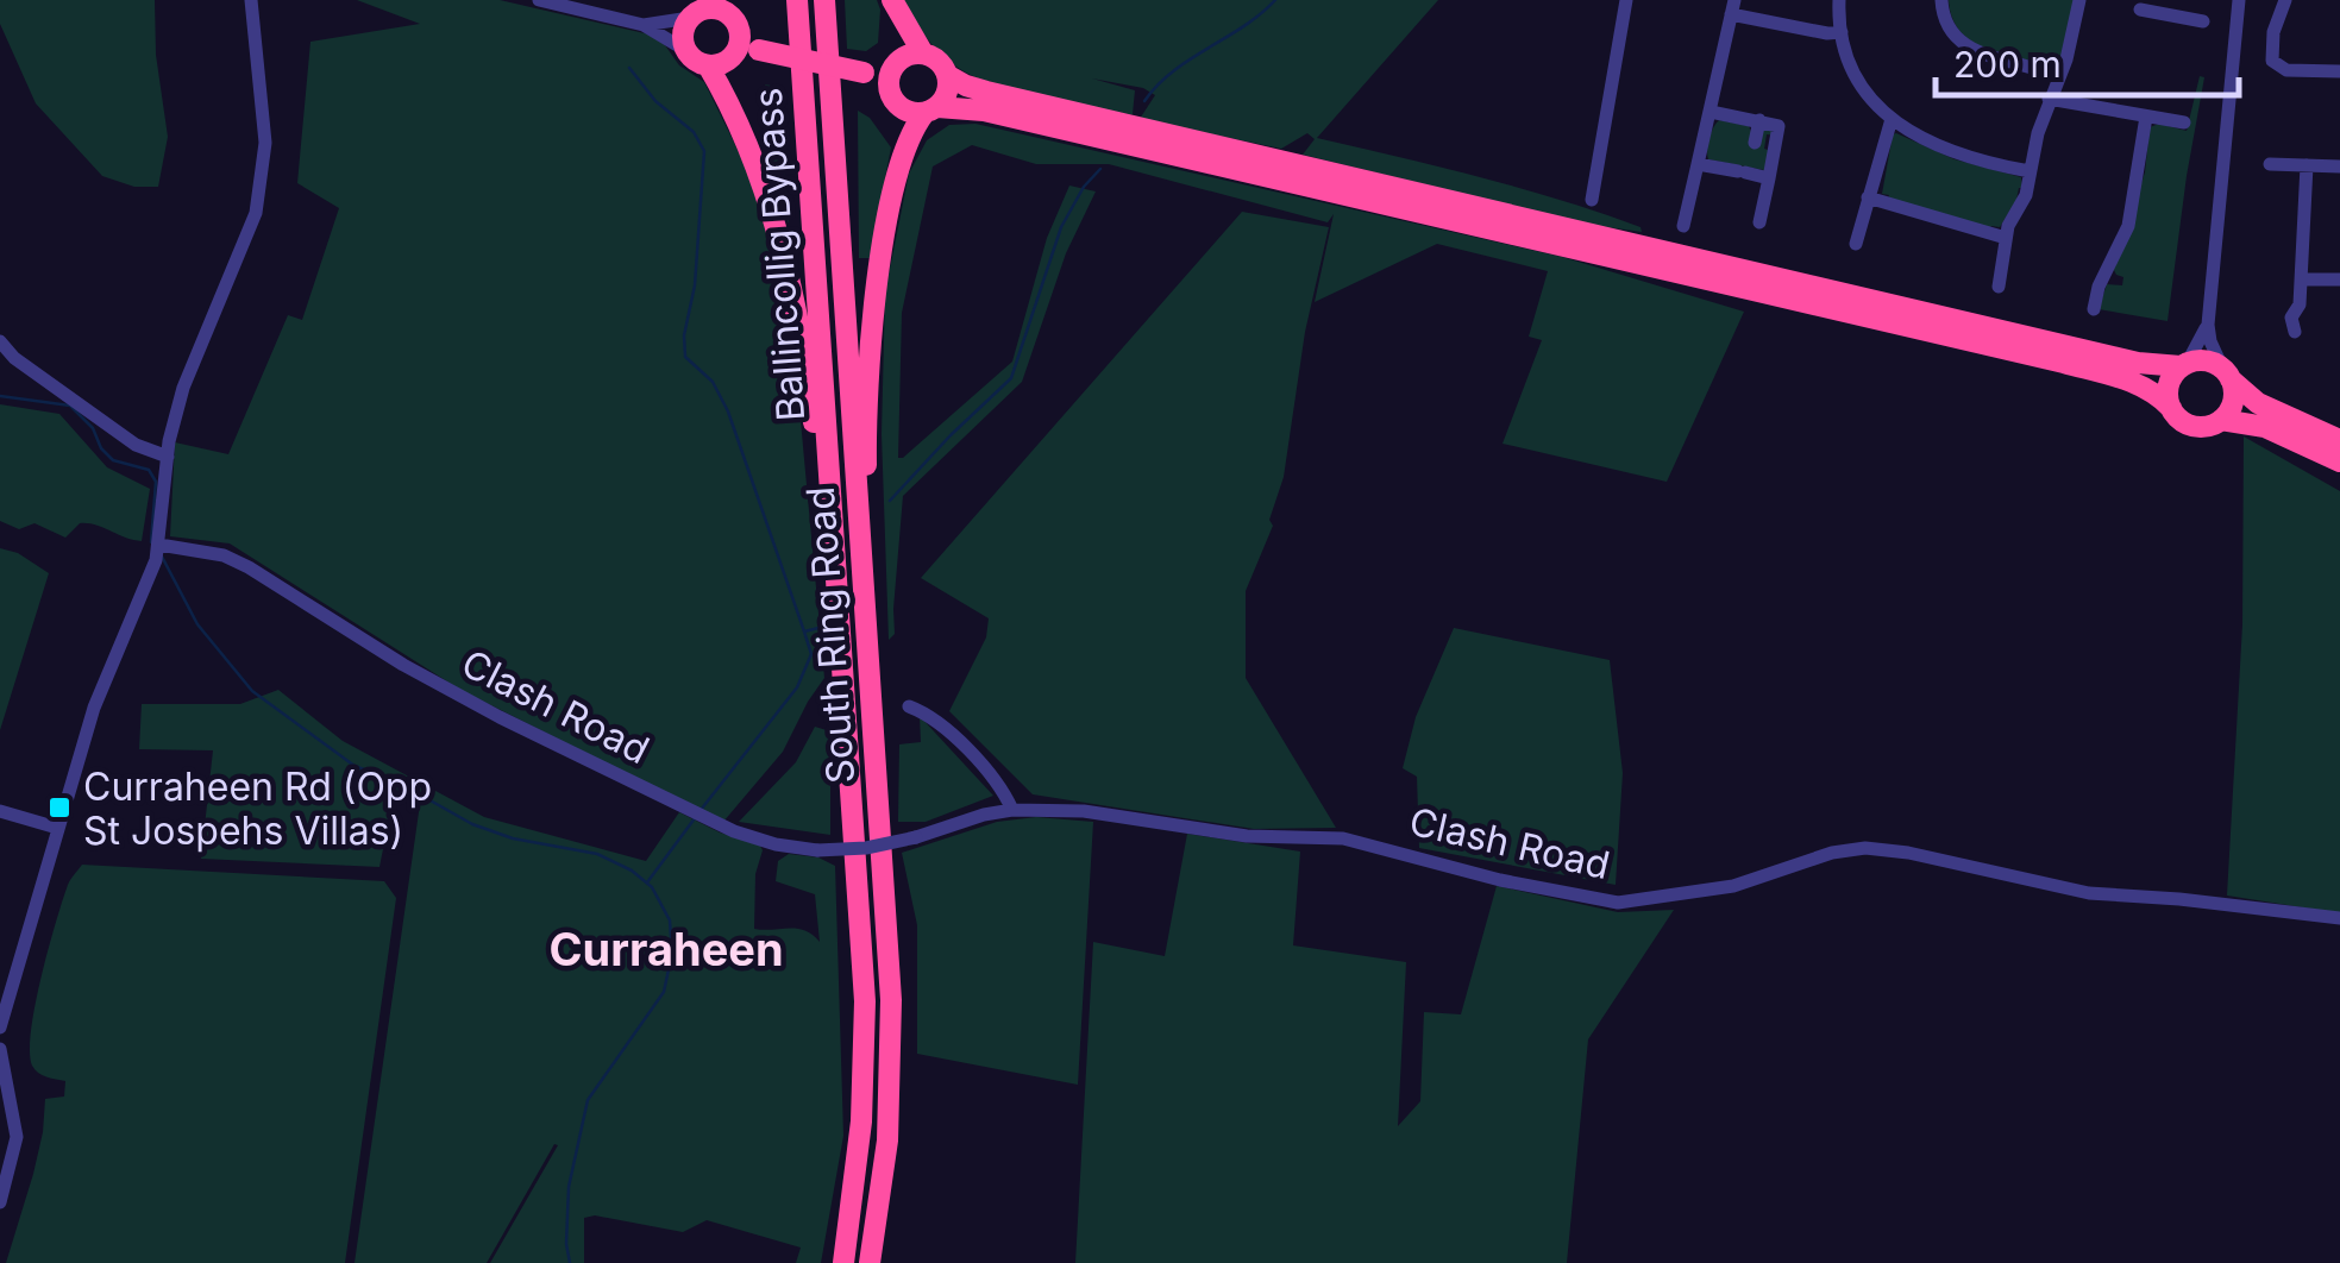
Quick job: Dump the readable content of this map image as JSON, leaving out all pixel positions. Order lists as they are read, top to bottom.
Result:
{
  "streets": {
    "highway": ["Ballincollig Bypass", "South Ring Road"],
    "street": ["Clash Road"]
  },
  "crossings": [
    ["Ballincollig Bypass", "South Ring Road"]
  ],
  "districts": ["Curraheen"],
  "places": {
    "transit": ["Curraheen Rd (Opp St Jospehs Villas)"]
  },
  "scale_bar": "200 m"
}
